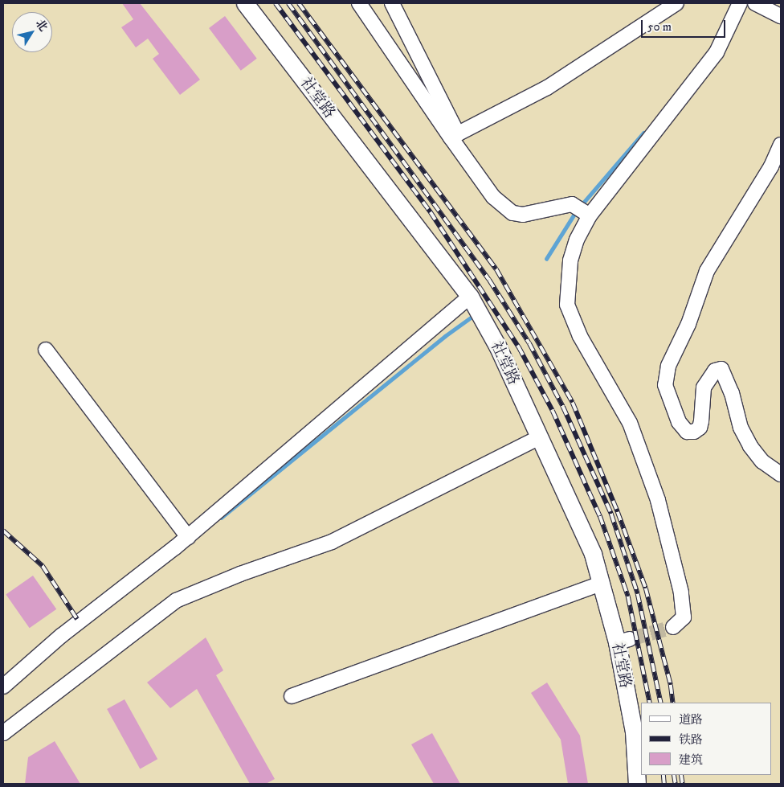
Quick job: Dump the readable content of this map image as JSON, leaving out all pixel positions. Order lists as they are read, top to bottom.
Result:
{
  "streets": {
    "street": ["社堂路"]
  },
  "legend": ["道路", "铁路", "建筑"],
  "scale_bar": "50 m",
  "north": "top right"
}
